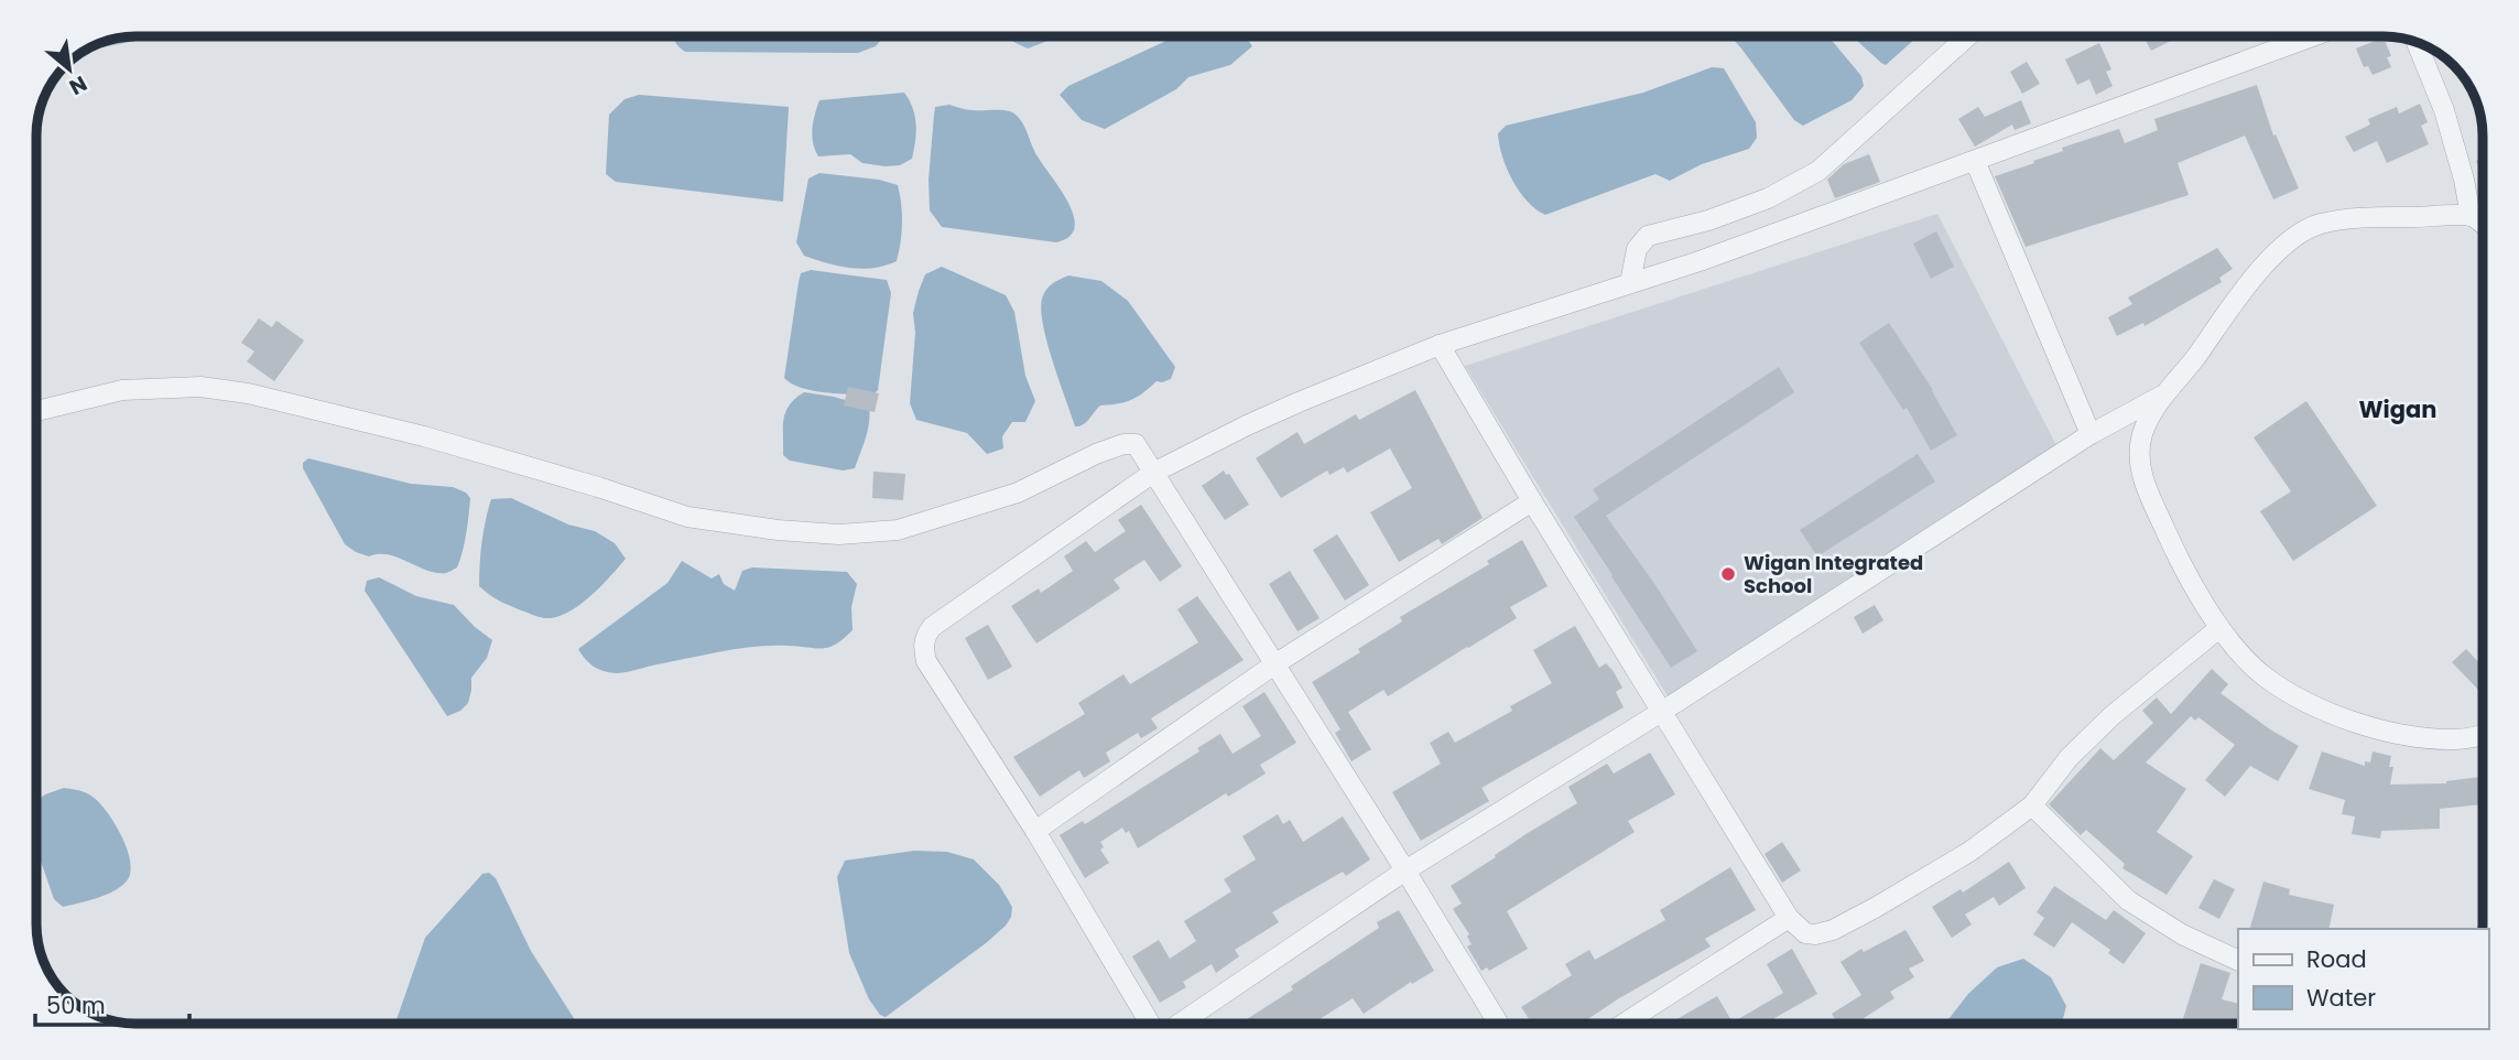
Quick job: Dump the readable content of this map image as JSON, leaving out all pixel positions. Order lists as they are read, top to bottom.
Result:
{
  "districts": ["Wigan"],
  "places": ["Wigan Integrated School"],
  "legend": ["Road", "Water"],
  "scale_bar": "50 m",
  "north": "bottom right"
}
